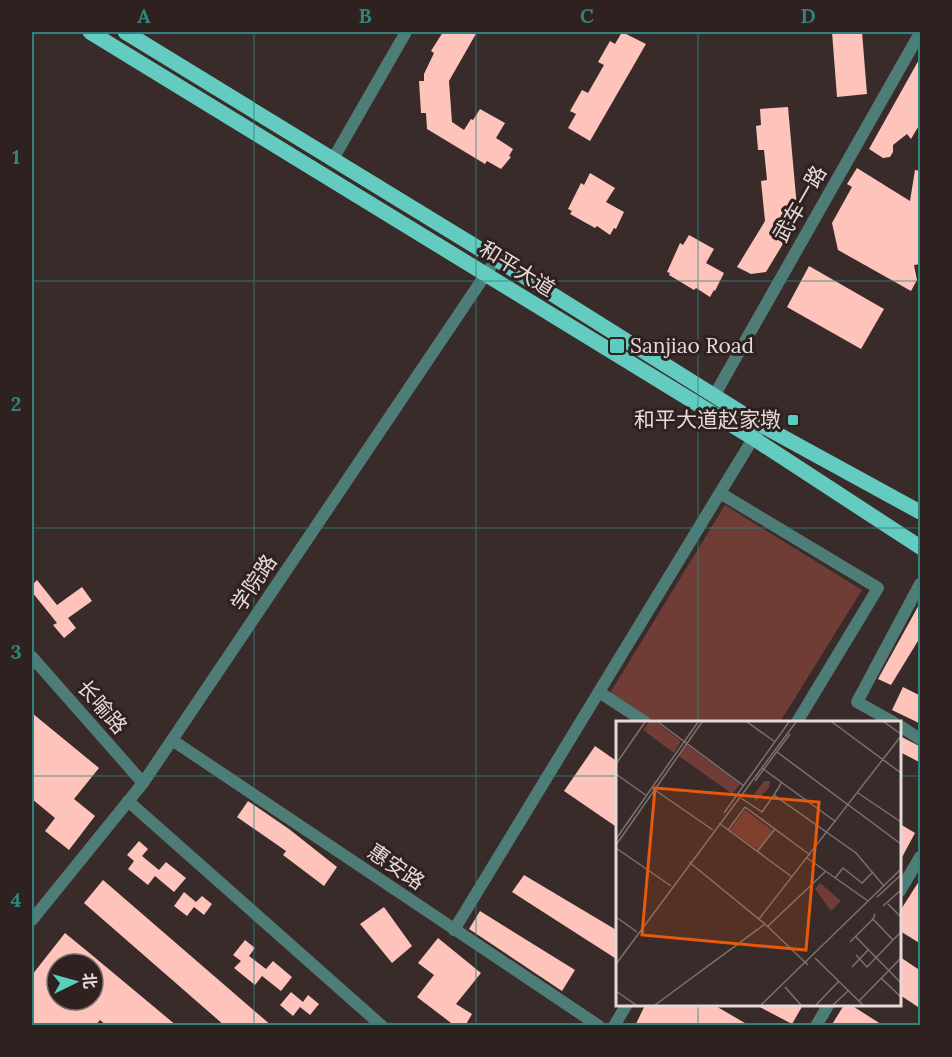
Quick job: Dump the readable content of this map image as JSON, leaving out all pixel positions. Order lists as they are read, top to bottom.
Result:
{
  "streets": {
    "main road": ["和平大道"],
    "street": [
      "武车一路",
      "学院路",
      "长喻路",
      "惠安路"
    ]
  },
  "crossings": [
    ["武车一路", "和平大道"],
    ["和平大道", "学院路"],
    ["学院路", "长喻路"],
    ["学院路", "惠安路"]
  ],
  "places": {
    "transit": ["Sanjiao Road", "和平大道赵家墩"]
  },
  "north": "right",
  "grid": {
    "columns": [
      "A",
      "B",
      "C",
      "D"
    ],
    "rows": [
      "1",
      "2",
      "3",
      "4"
    ]
  }
}
